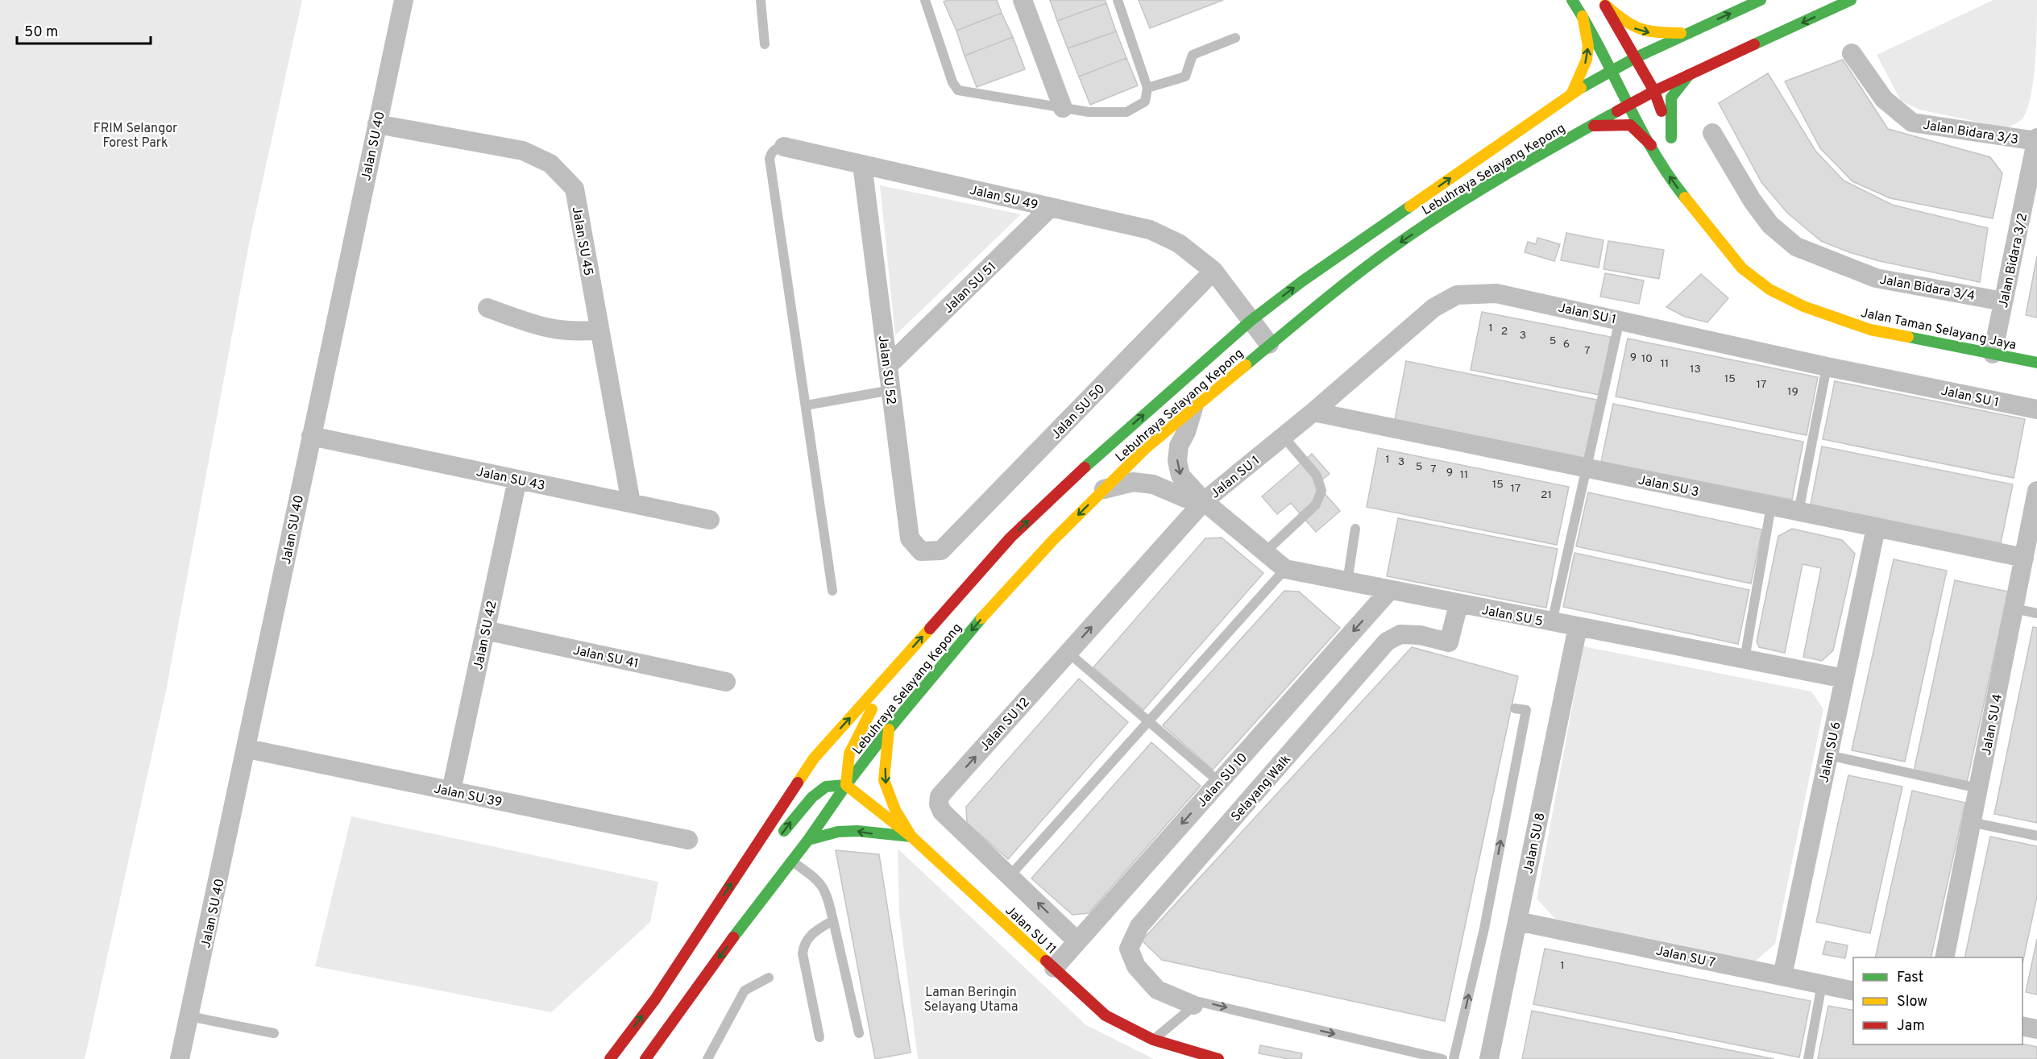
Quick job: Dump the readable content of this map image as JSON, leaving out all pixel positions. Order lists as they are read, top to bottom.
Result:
{
  "streets": {
    "main road": ["Lebuhraya Selayang Kepong", "Jalan Taman Selayang Jaya", "Jalan SU 11"],
    "street": [
      "Jalan Bidara 3/3",
      "Jalan SU 40",
      "Jalan SU 49",
      "Jalan SU 45",
      "Jalan Bidara 3/2",
      "Jalan SU 51",
      "Jalan Bidara 3/4",
      "Jalan SU 1",
      "Jalan SU 52",
      "Jalan SU 50",
      "Jalan SU 43",
      "Jalan SU 3",
      "Jalan SU 5",
      "Jalan SU 42",
      "Jalan SU 41",
      "Jalan SU 12",
      "Jalan SU 4",
      "Jalan SU 6",
      "Jalan SU 10",
      "Selayang Walk",
      "Jalan SU 39",
      "Jalan SU 8",
      "Jalan SU 7"
    ]
  },
  "crossings": [
    ["Jalan Bidara 3/3", "Jalan Bidara 3/2"],
    ["Jalan SU 40", "Jalan SU 45"],
    ["Jalan SU 40", "Jalan SU 43"],
    ["Jalan SU 40", "Jalan SU 39"],
    ["Lebuhraya Selayang Kepong", "Jalan SU 49"],
    ["Lebuhraya Selayang Kepong", "Jalan Taman Selayang Jaya"],
    ["Lebuhraya Selayang Kepong", "Jalan SU 5"],
    ["Lebuhraya Selayang Kepong", "Jalan SU 11"],
    ["Jalan SU 49", "Jalan SU 51"],
    ["Jalan SU 49", "Jalan SU 52"],
    ["Jalan SU 49", "Jalan SU 50"],
    ["Jalan SU 45", "Jalan SU 43"],
    ["Jalan Bidara 3/2", "Jalan Bidara 3/4"],
    ["Jalan Bidara 3/2", "Jalan Taman Selayang Jaya"],
    ["Jalan SU 51", "Jalan SU 52"],
    ["Jalan SU 1", "Jalan SU 3"],
    ["Jalan SU 1", "Jalan SU 5"],
    ["Jalan SU 1", "Jalan SU 12"],
    ["Jalan SU 52", "Jalan SU 50"],
    ["Jalan SU 43", "Jalan SU 42"],
    ["Jalan SU 3", "Jalan SU 4"],
    ["Jalan SU 3", "Jalan SU 6"],
    ["Jalan SU 5", "Jalan SU 12"],
    ["Jalan SU 5", "Jalan SU 6"],
    ["Jalan SU 5", "Jalan SU 10"],
    ["Jalan SU 5", "Selayang Walk"],
    ["Jalan SU 5", "Jalan SU 8"],
    ["Jalan SU 42", "Jalan SU 41"],
    ["Jalan SU 42", "Jalan SU 39"],
    ["Jalan SU 12", "Jalan SU 10"],
    ["Jalan SU 6", "Jalan SU 7"],
    ["Jalan SU 10", "Jalan SU 11"],
    ["Jalan SU 8", "Jalan SU 7"]
  ],
  "one_way": ["Jalan SU 10"],
  "parks": ["FRIM Selangor Forest Park", "Laman Beringin Selayang Utama"],
  "house_numbers": [
    "1",
    "2",
    "3",
    "5",
    "6",
    "7",
    "9",
    "10",
    "11",
    "13",
    "15",
    "17",
    "19",
    "1",
    "3",
    "5",
    "7",
    "9",
    "11",
    "15",
    "17",
    "21",
    "1"
  ],
  "legend": ["Fast", "Slow", "Jam"],
  "scale_bar": "50 m"
}
